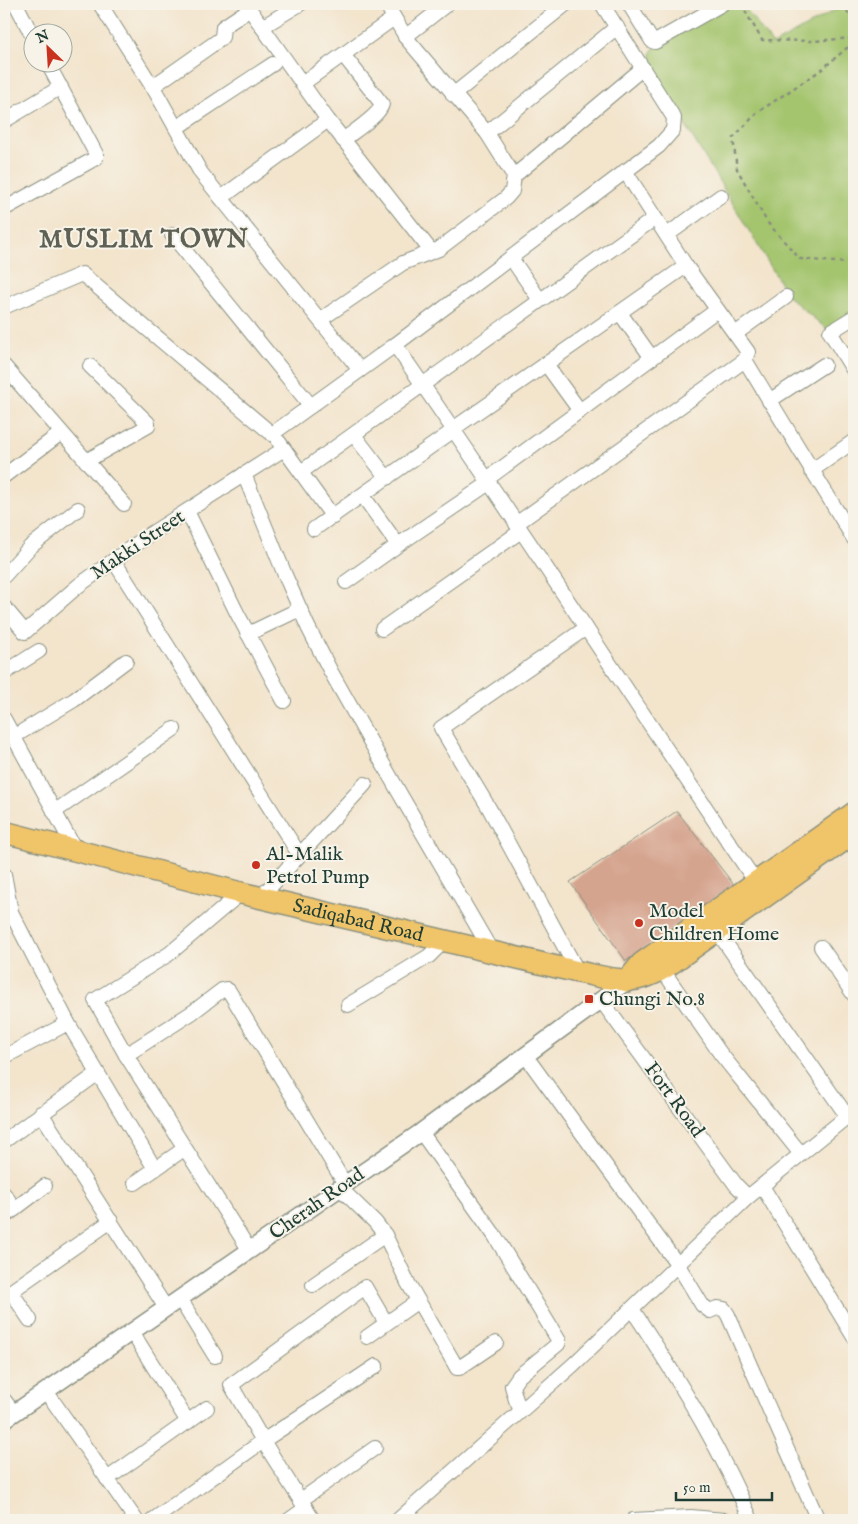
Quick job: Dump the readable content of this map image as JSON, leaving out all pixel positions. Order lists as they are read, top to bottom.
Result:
{
  "streets": {
    "main road": ["Sadiqabad Road"],
    "street": ["Makki Street", "Fort Road", "Cherah Road"]
  },
  "crossings": [
    ["Sadiqabad Road", "Cherah Road"],
    ["Fort Road", "Cherah Road"]
  ],
  "districts": ["MUSLIM TOWN"],
  "places": {
    "other": ["Al-Malik Petrol Pump", "Model Children Home"],
    "transit": ["Chungi No.8"]
  },
  "scale_bar": "50 m",
  "north": "top left"
}
